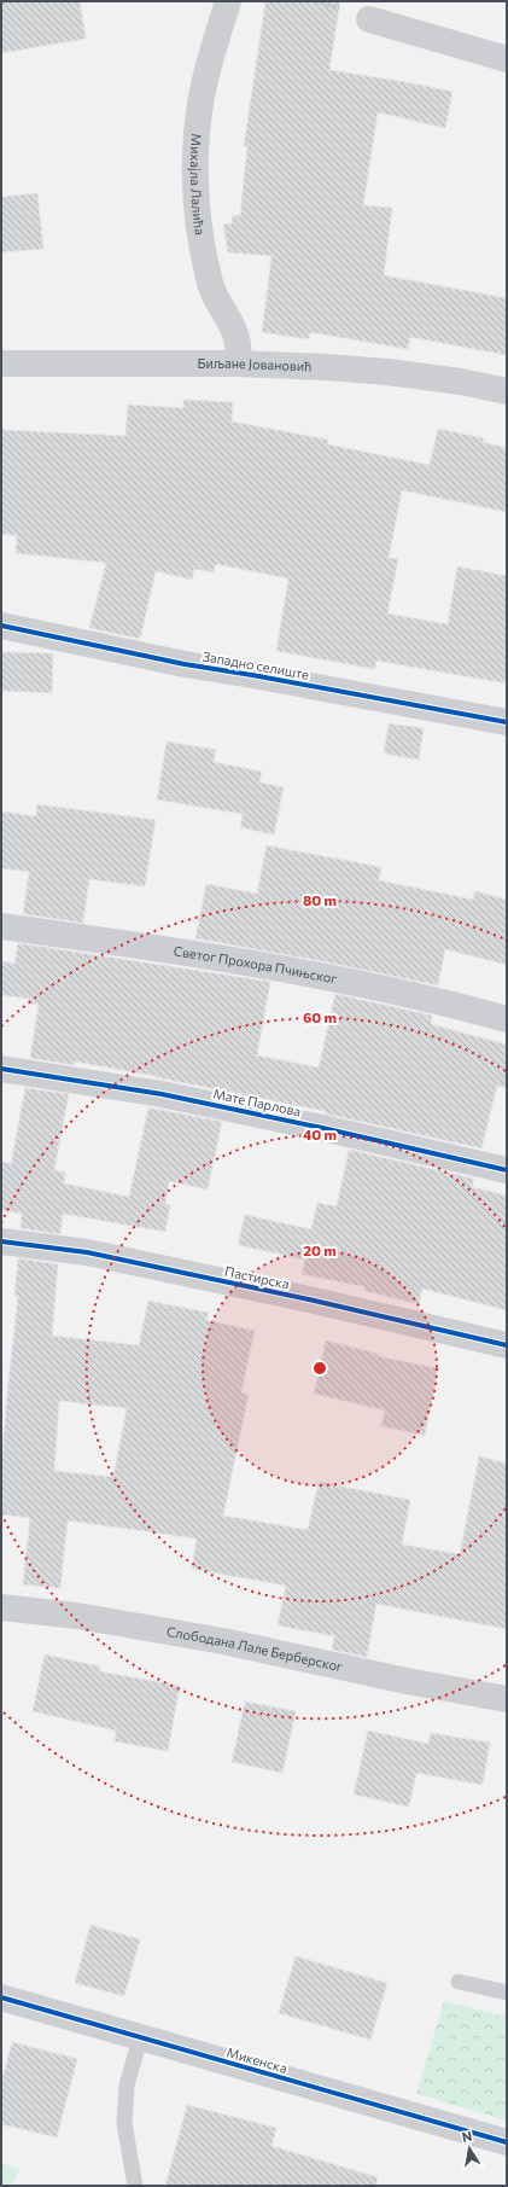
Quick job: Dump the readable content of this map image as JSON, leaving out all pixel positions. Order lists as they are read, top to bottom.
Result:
{
  "streets": {
    "street": [
      "Михајла Лалића",
      "Биљане Јовановић",
      "Западно селиште",
      "Светог Прохора Пчињског",
      "Мате Парлова",
      "Пастирска",
      "Слободана Лале Берберског",
      "Микенска"
    ]
  },
  "crossings": [
    ["Михајла Лалића", "Биљане Јовановић"]
  ],
  "north": "top",
  "rings": [
    "80 m",
    "60 m",
    "40 m",
    "20 m"
  ]
}
